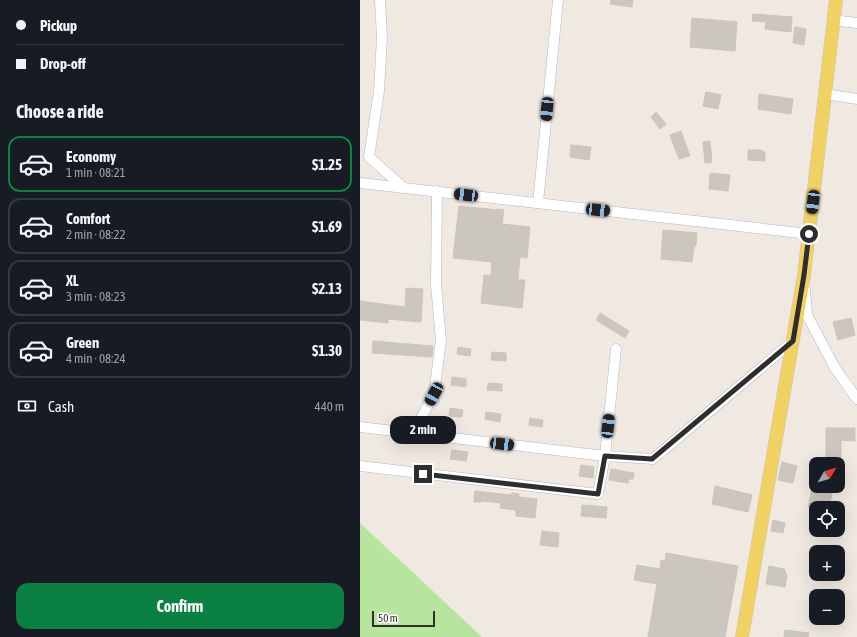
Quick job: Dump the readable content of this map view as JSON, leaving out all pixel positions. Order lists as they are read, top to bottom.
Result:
{
  "scale_bar": "50 m",
  "north": "top right",
  "page": {
    "banner": ["Pickup", "Drop-off"],
    "heading": "Choose a ride",
    "list": [
      {
        "name": "Economy",
        "note": "1 min · 08:21",
        "value": "$1.25"
      },
      {
        "name": "Comfort",
        "note": "2 min · 08:22",
        "value": "$1.69"
      },
      {
        "name": "XL",
        "note": "3 min · 08:23",
        "value": "$2.13"
      },
      {
        "name": "Green",
        "note": "4 min · 08:24",
        "value": "$1.30"
      }
    ],
    "pay": ["Cash", "440 m"],
    "bubble": "2 min",
    "map_buttons": ["+", "−"],
    "buttons": "Confirm",
    "scale": "50 m"
  }
}
